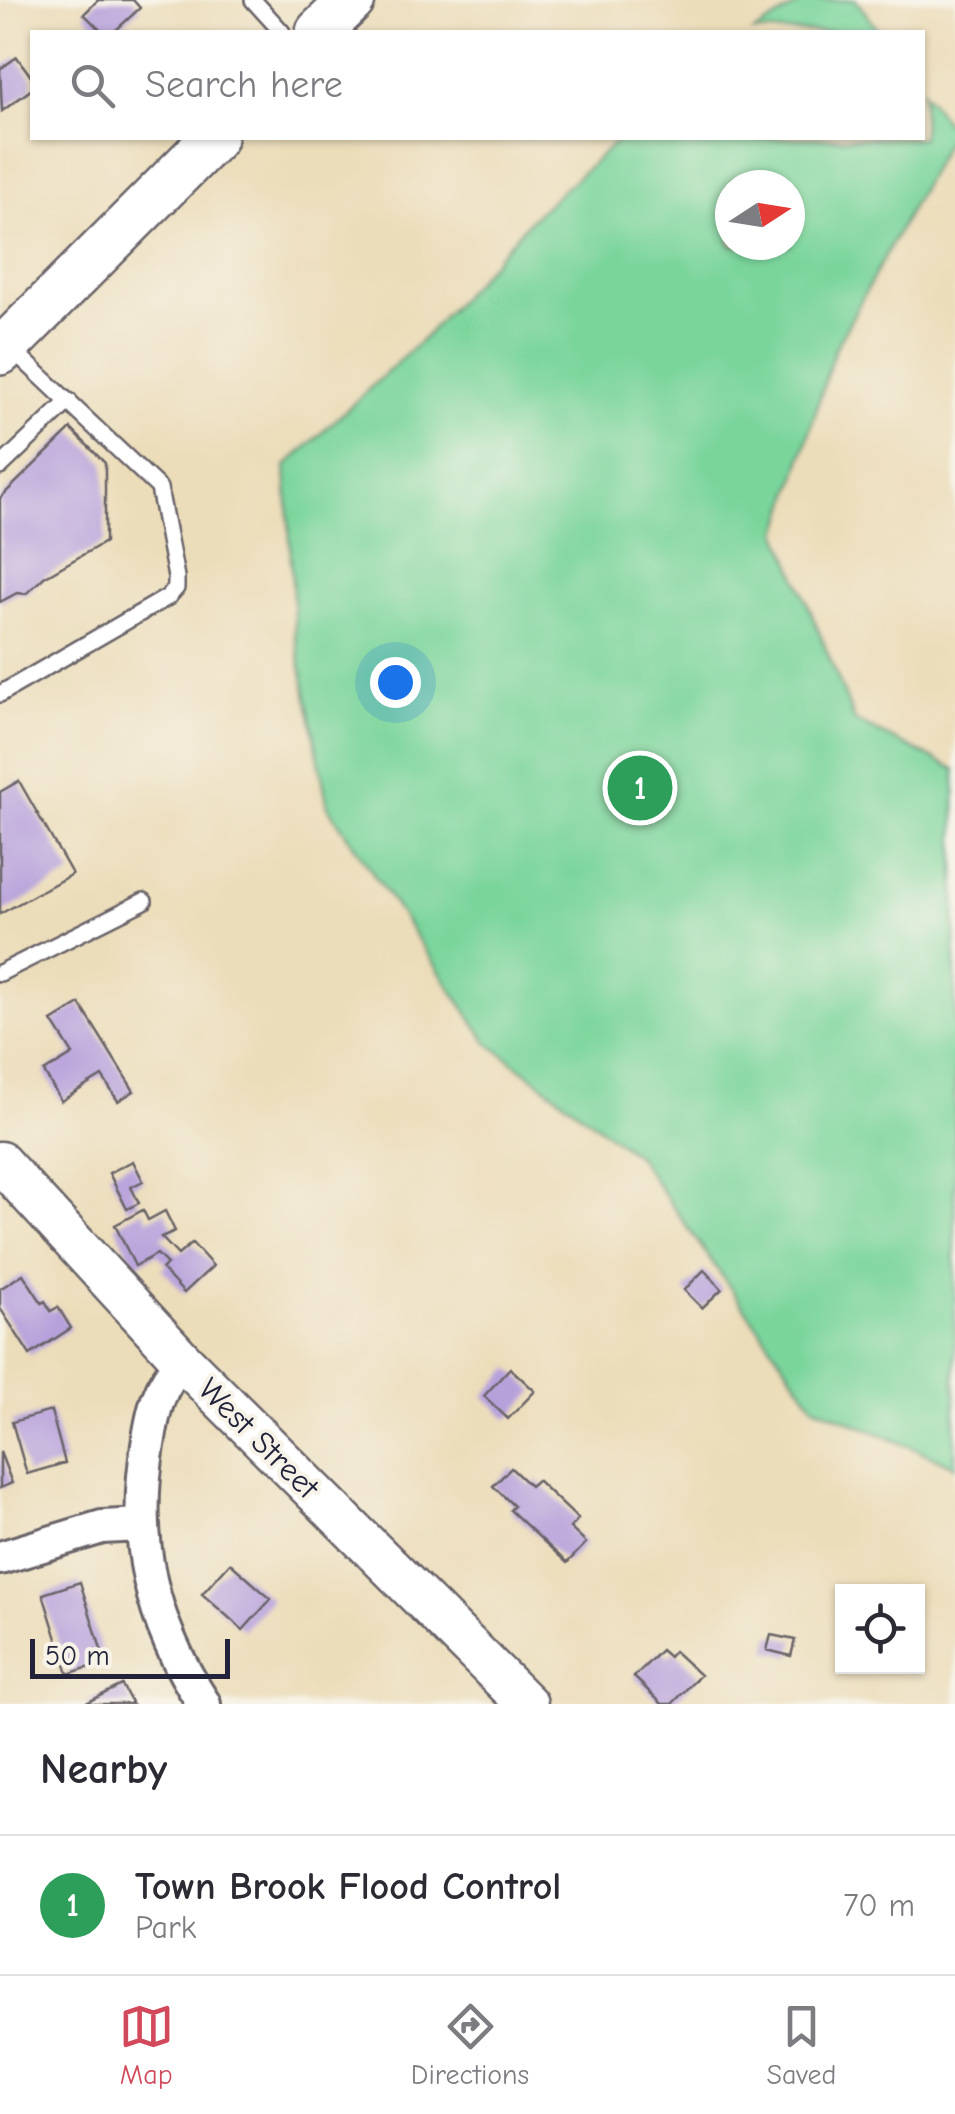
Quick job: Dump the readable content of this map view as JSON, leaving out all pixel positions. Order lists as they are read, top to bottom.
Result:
{
  "streets": {
    "street": ["West Street"]
  },
  "scale_bar": "50 m",
  "north": "right",
  "page": {
    "search": "Search here",
    "pins": "1",
    "scale": "50 m",
    "heading": "Nearby",
    "list": [
      {
        "mark": "1",
        "name": "Town Brook Flood Control",
        "note": "Park",
        "value": "70 m"
      }
    ],
    "nav": ["Map", "Directions", "Saved"]
  }
}
